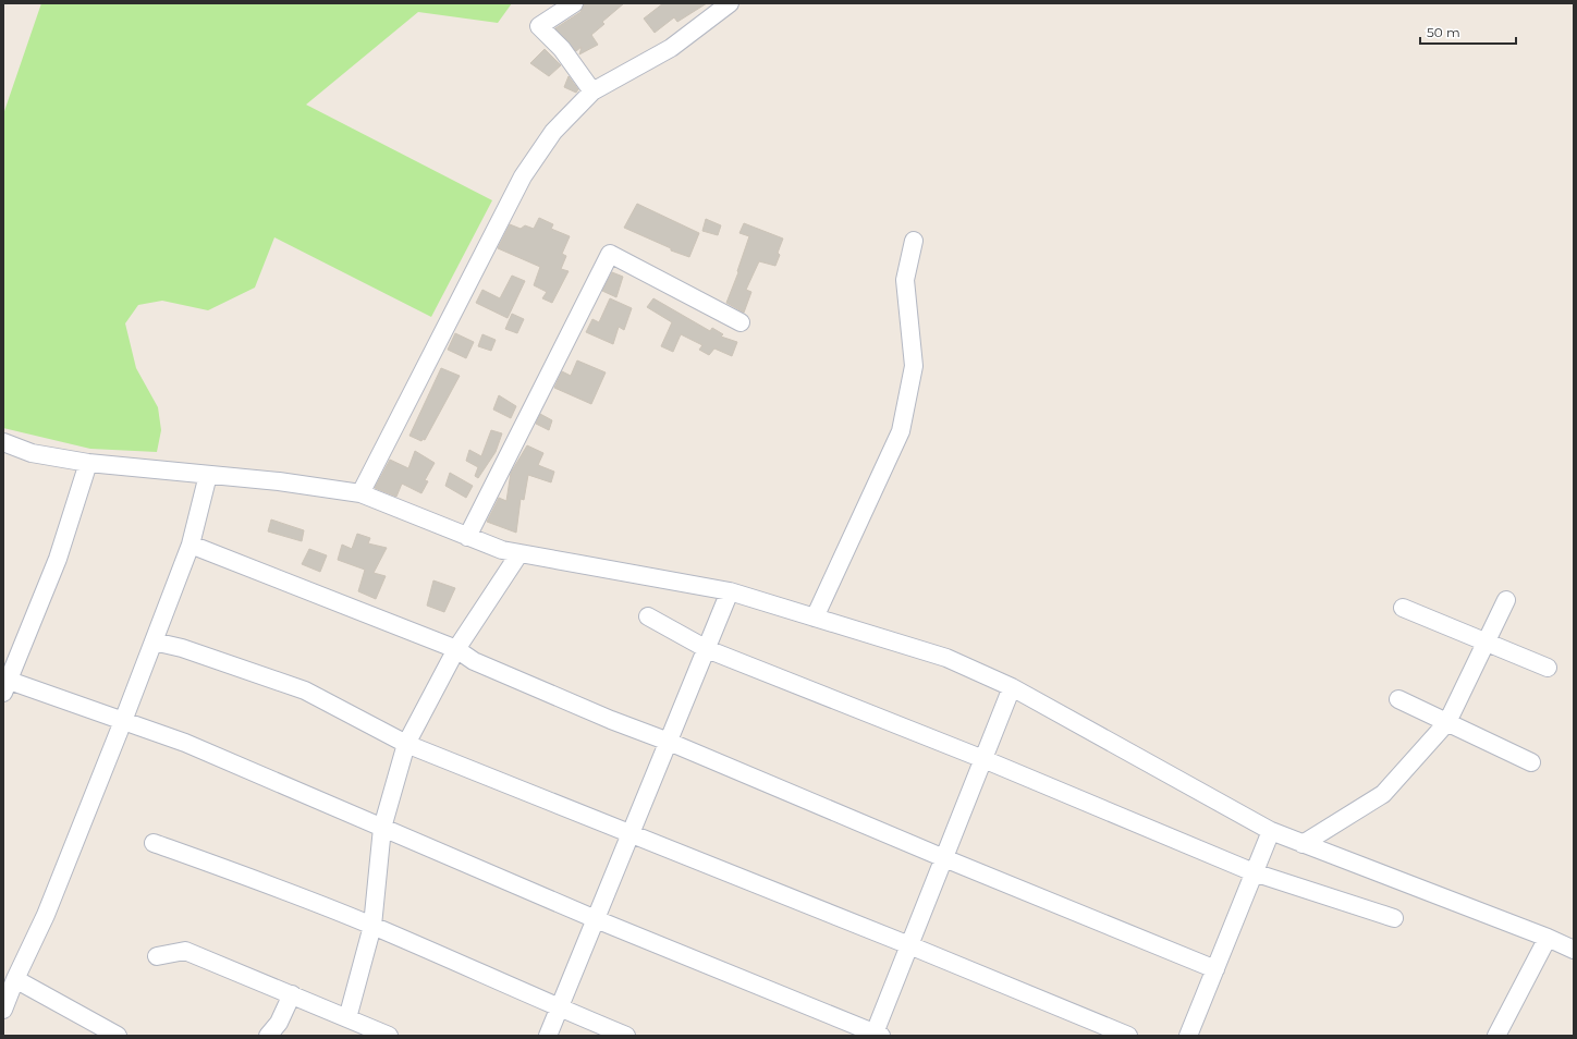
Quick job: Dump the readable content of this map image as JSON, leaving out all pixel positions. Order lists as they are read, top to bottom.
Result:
{
  "scale_bar": "50 m"
}
